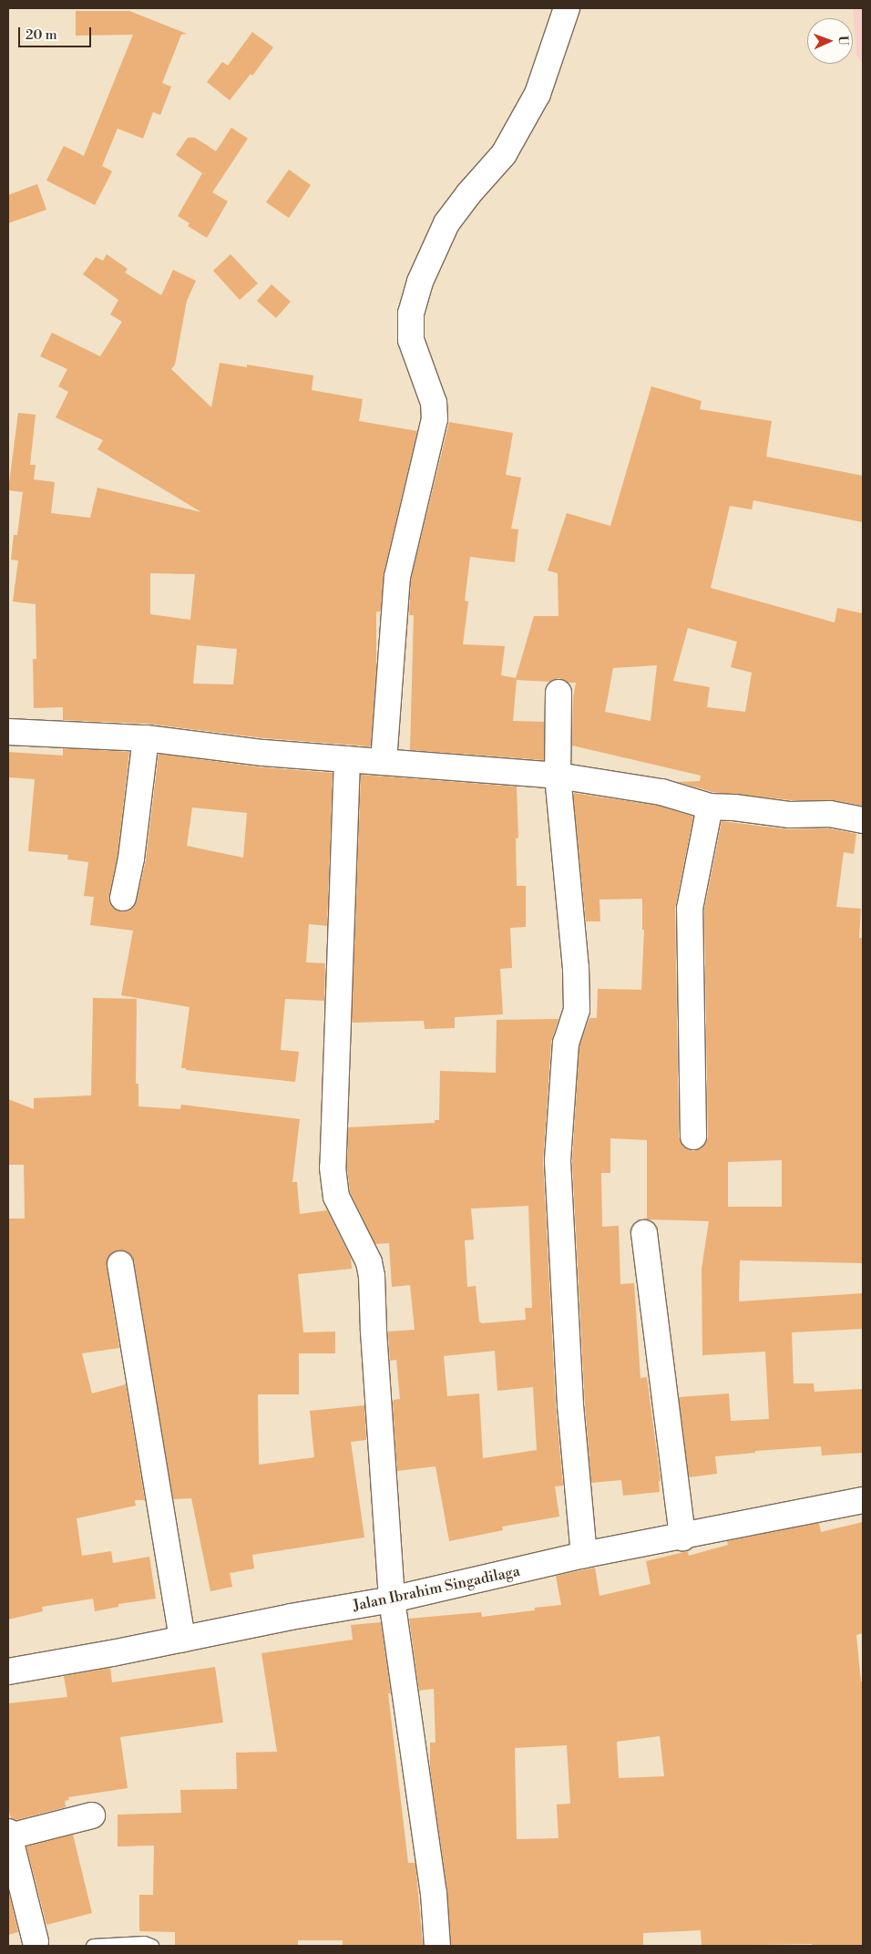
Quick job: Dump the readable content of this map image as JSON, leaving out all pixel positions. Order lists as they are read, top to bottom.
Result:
{
  "streets": {
    "main road": ["Jalan Ibrahim Singadilaga"]
  },
  "scale_bar": "20 m",
  "north": "right"
}
